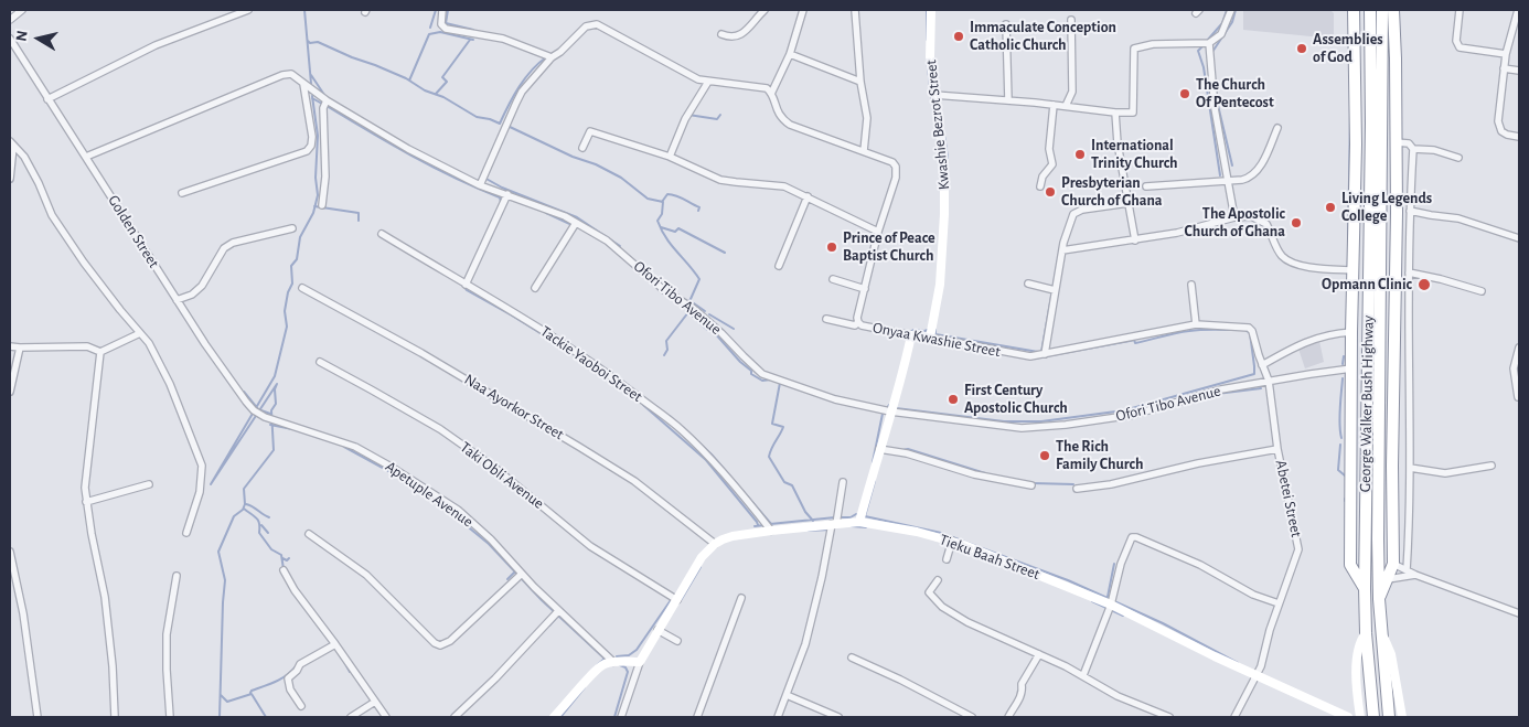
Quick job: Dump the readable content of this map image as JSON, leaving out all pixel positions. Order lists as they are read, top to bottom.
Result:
{
  "streets": {
    "highway": ["George Walker Bush Highway"],
    "street": [
      "Kwashie Bezrot Street",
      "Golden Street",
      "Ofori Tibo Avenue",
      "Onyaa Kwashie Street",
      "Tackie Yaoboi Street",
      "Naa Ayorkor Street",
      "Taki Obli Avenue",
      "Apetuple Avenue",
      "Abetei Street",
      "Tieku Baah Street"
    ]
  },
  "crossings": [
    ["Kwashie Bezrot Street", "Onyaa Kwashie Street"],
    ["Golden Street", "Ofori Tibo Avenue"],
    ["Golden Street", "Apetuple Avenue"],
    ["Ofori Tibo Avenue", "Abetei Street"],
    ["Onyaa Kwashie Street", "Abetei Street"],
    ["Tackie Yaoboi Street", "Tieku Baah Street"],
    ["George Walker Bush Highway", "Tieku Baah Street"],
    ["Naa Ayorkor Street", "Tieku Baah Street"],
    ["Abetei Street", "Tieku Baah Street"]
  ],
  "places": [
    "Immaculate Conception Catholic Church",
    "Assemblies of God",
    "The Church Of Pentecost",
    "International Trinity Church",
    "Presbyterian Church of Ghana",
    "Living Legends College",
    "The Apostolic Church of Ghana",
    "Prince of Peace Baptist Church",
    "Opmann Clinic",
    "First Century Apostolic Church",
    "The Rich Family Church"
  ],
  "north": "left"
}
